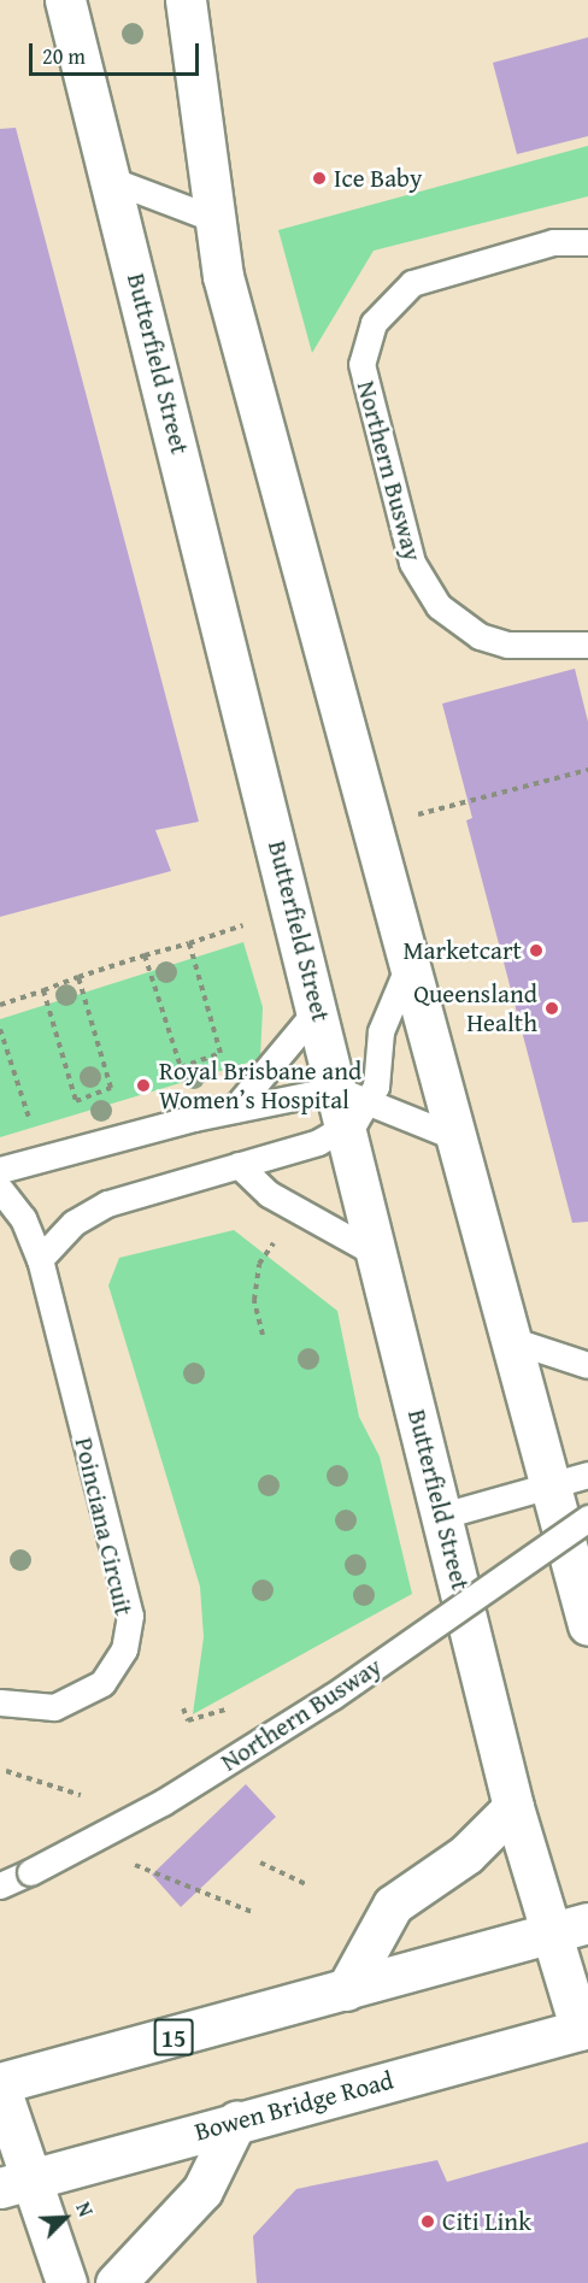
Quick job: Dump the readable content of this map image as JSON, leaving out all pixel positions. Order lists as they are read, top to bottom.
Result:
{
  "streets": {
    "main road": ["Butterfield Street", "15", "Bowen Bridge Road"],
    "lane": ["Northern Busway", "Poinciana Circuit"]
  },
  "crossings": [
    ["Butterfield Street", "15"],
    ["Butterfield Street", "Bowen Bridge Road"]
  ],
  "places": [
    "Ice Baby",
    "Marketcart",
    "Queensland Health",
    "Royal Brisbane and Women’s Hospital",
    "Citi Link"
  ],
  "scale_bar": "20 m",
  "north": "top right"
}
